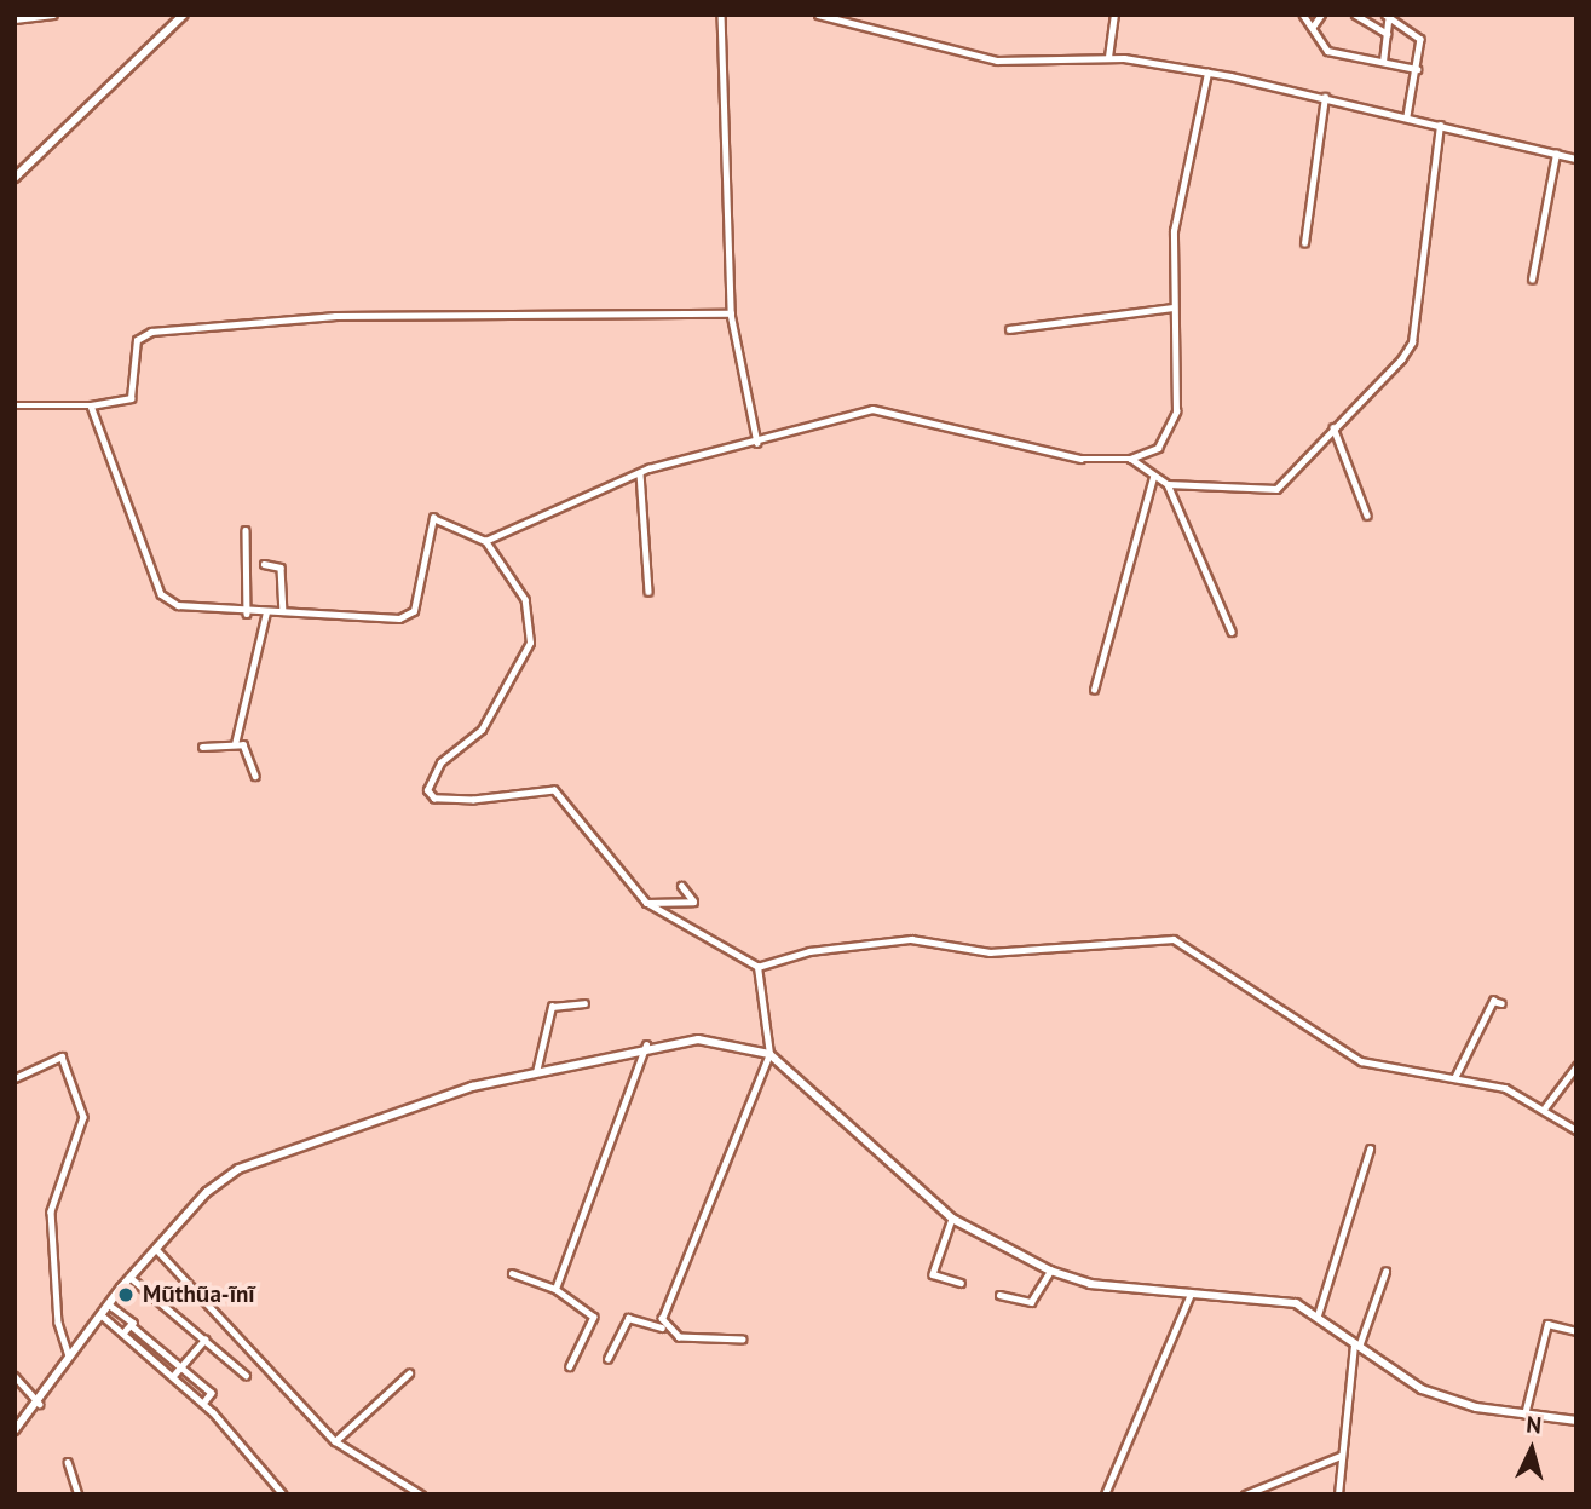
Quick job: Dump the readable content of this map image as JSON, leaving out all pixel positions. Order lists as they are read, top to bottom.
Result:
{
  "places": ["Mũthũa-ĩnĩ"],
  "north": "top"
}
